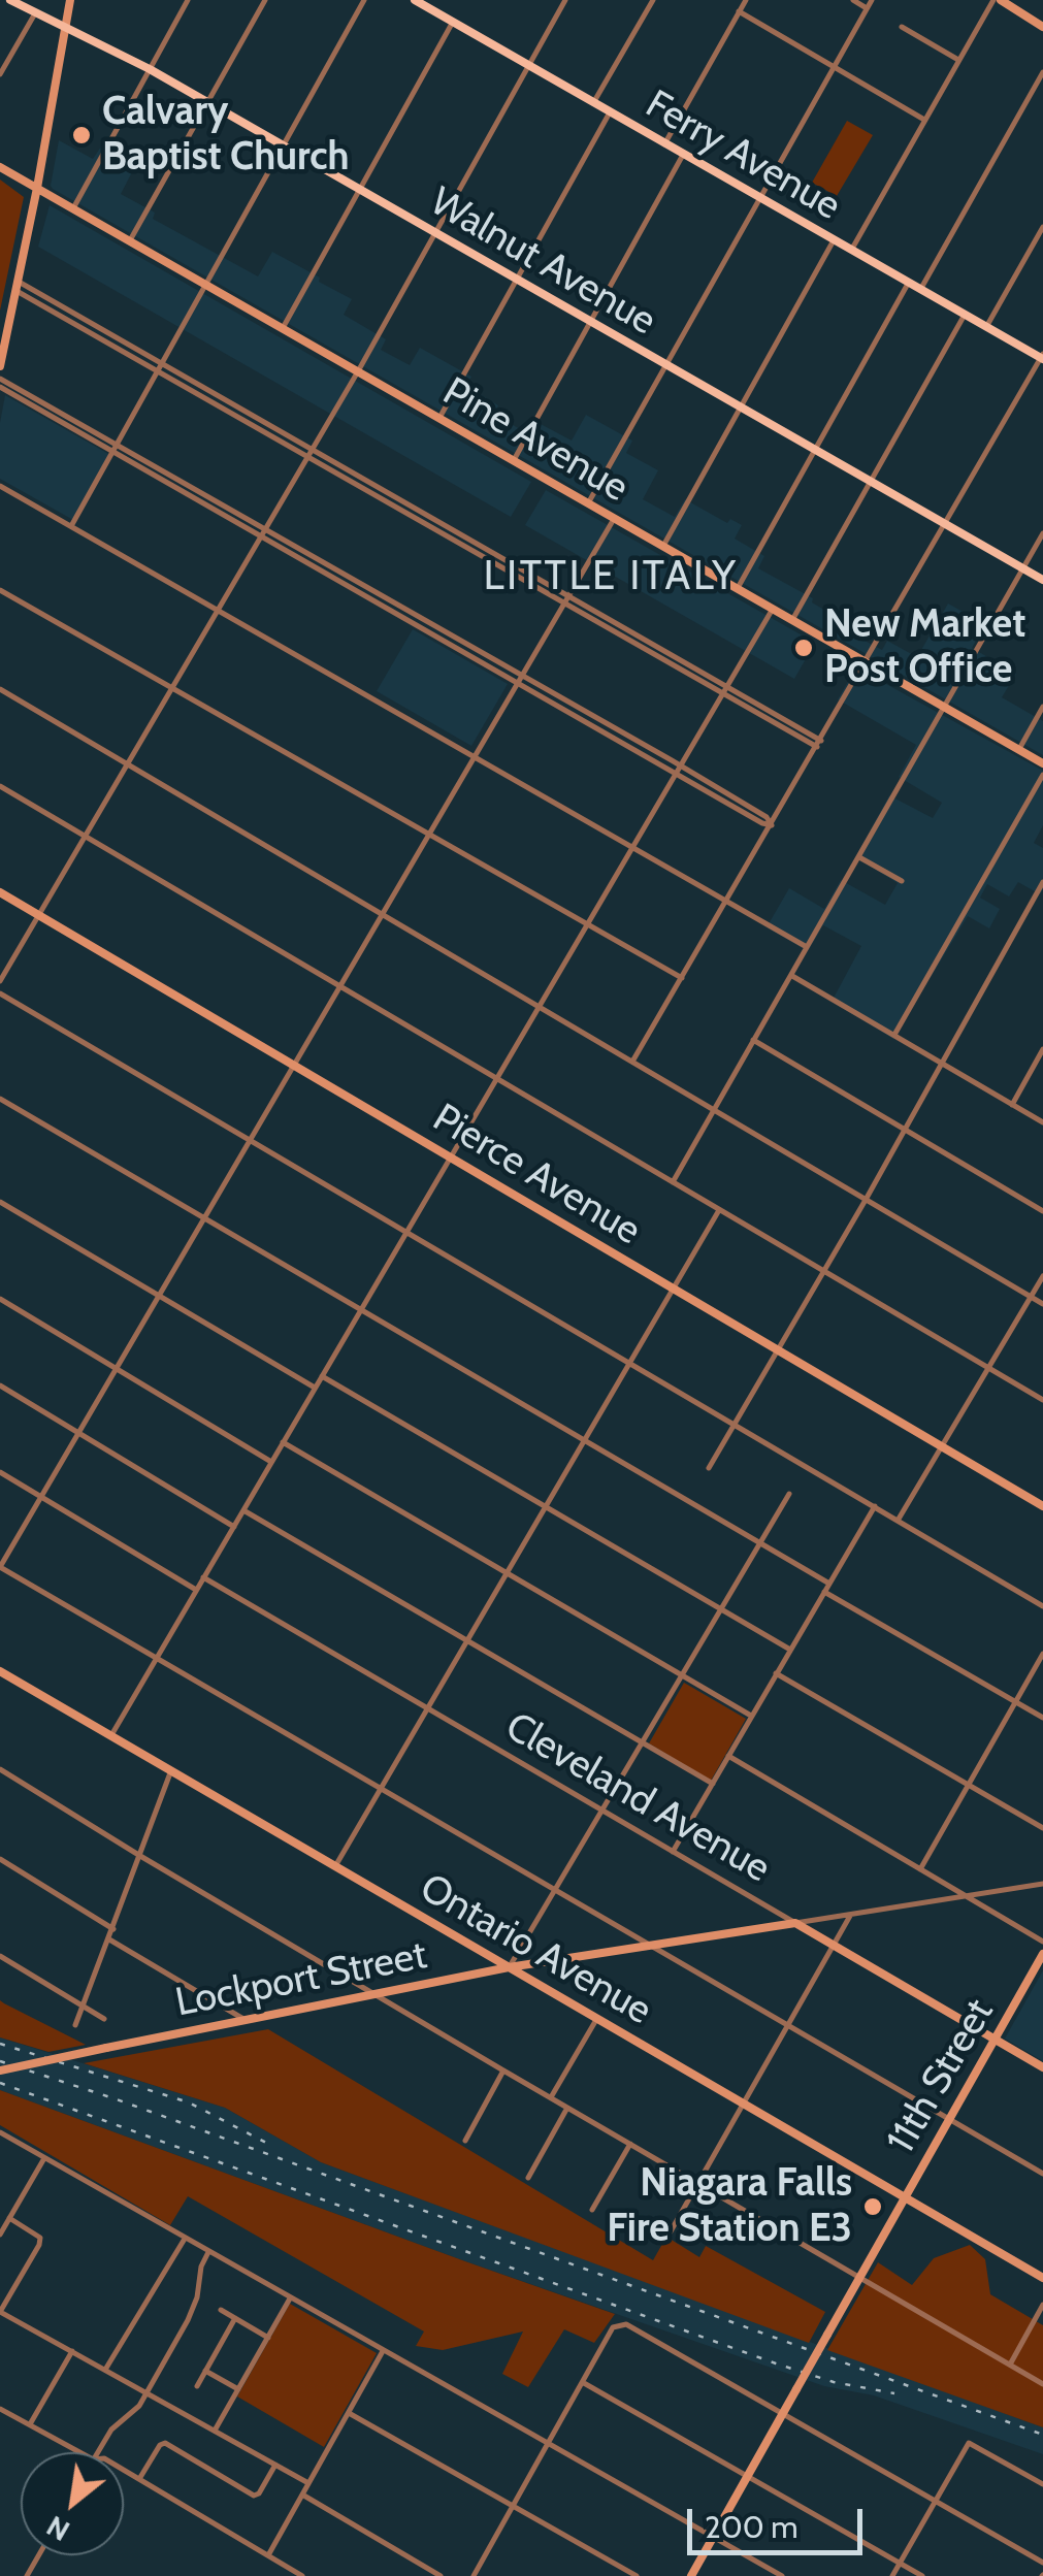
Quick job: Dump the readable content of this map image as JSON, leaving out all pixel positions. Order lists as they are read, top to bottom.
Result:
{
  "streets": {
    "main road": ["Ferry Avenue", "Walnut Avenue"],
    "street": [
      "Pine Avenue",
      "Pierce Avenue",
      "Cleveland Avenue",
      "Ontario Avenue",
      "Lockport Street",
      "11th Street"
    ]
  },
  "crossings": [
    ["Cleveland Avenue", "Lockport Street"],
    ["Cleveland Avenue", "11th Street"],
    ["Ontario Avenue", "Lockport Street"],
    ["Ontario Avenue", "11th Street"]
  ],
  "districts": ["LITTLE ITALY"],
  "places": ["Calvary Baptist Church", "New Market Post Office", "Niagara Falls Fire Station E3"],
  "scale_bar": "200 m",
  "north": "bottom left"
}
